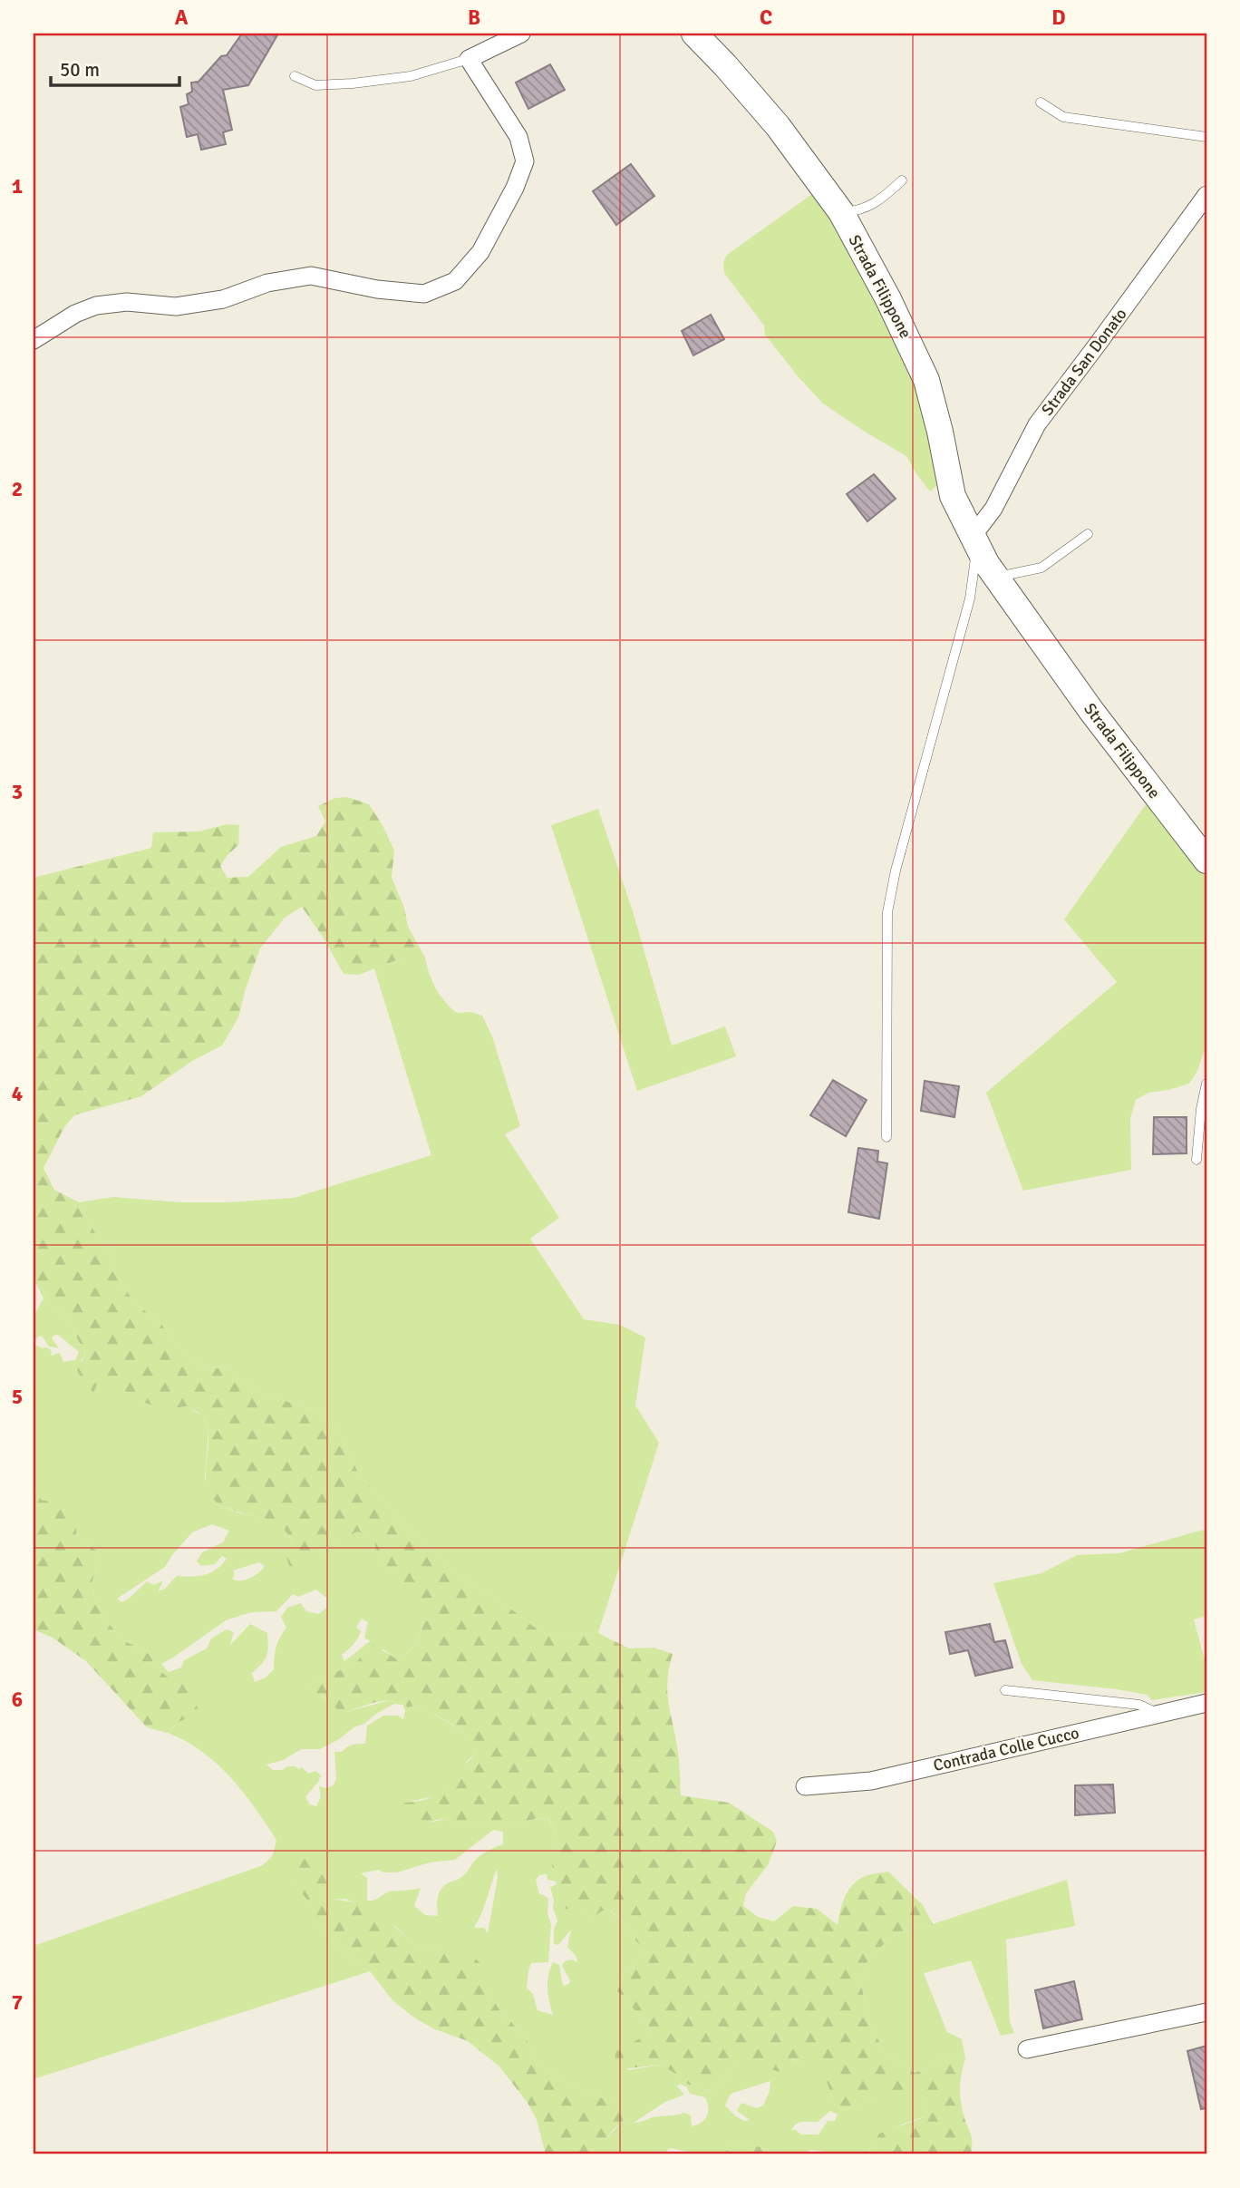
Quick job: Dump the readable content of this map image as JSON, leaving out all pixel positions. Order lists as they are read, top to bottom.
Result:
{
  "streets": {
    "street": ["Strada Filippone", "Strada San Donato", "Contrada Colle Cucco"]
  },
  "crossings": [
    ["Strada Filippone", "Strada San Donato"]
  ],
  "scale_bar": "50 m",
  "grid": {
    "columns": [
      "A",
      "B",
      "C",
      "D"
    ],
    "rows": [
      "1",
      "2",
      "3",
      "4",
      "5",
      "6",
      "7"
    ]
  }
}
